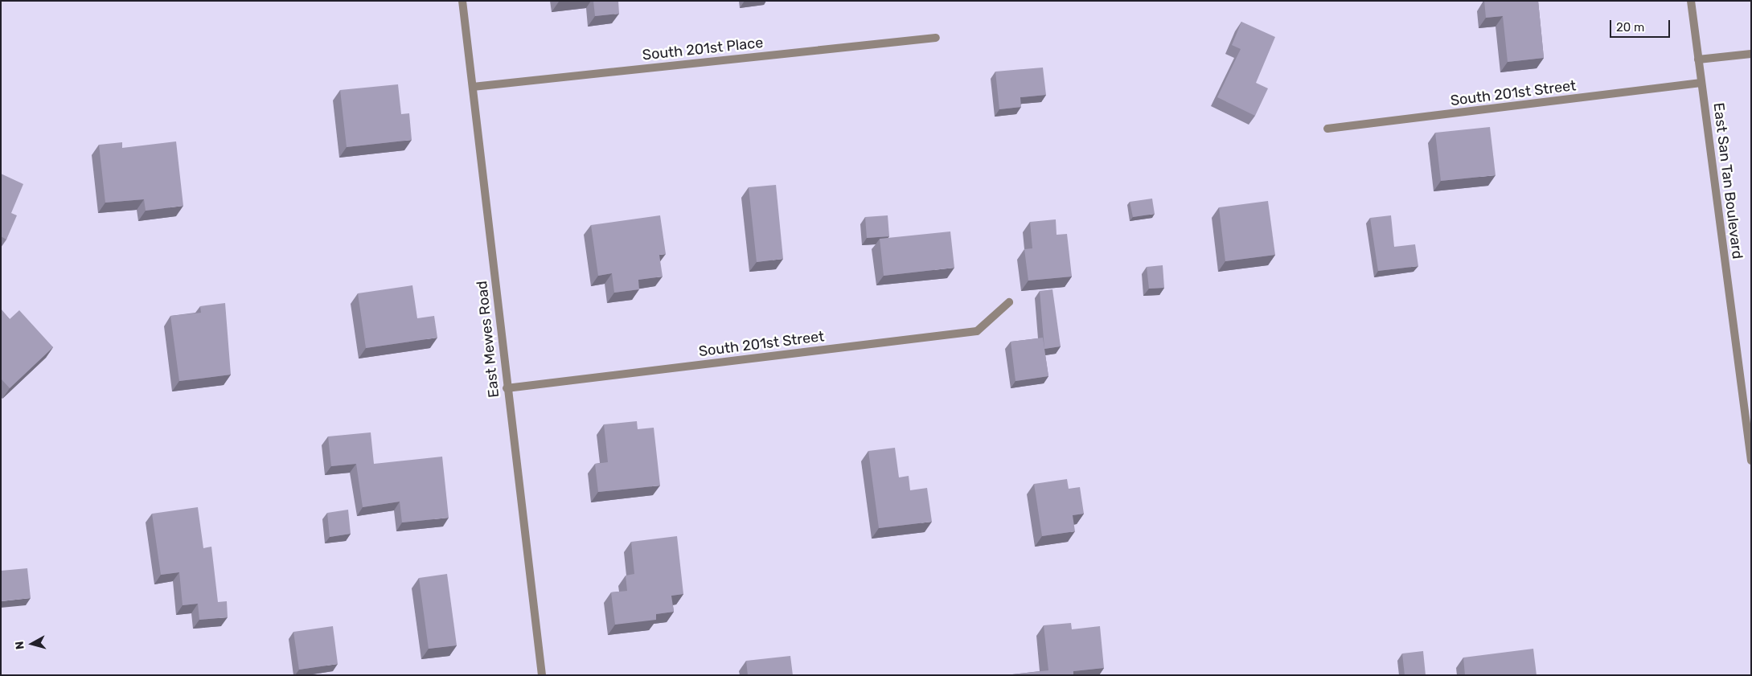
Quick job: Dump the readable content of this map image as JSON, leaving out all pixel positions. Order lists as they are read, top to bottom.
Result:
{
  "streets": {
    "street": [
      "South 201st Place",
      "South 201st Street",
      "East San Tan Boulevard",
      "East Mewes Road"
    ]
  },
  "crossings": [
    ["South 201st Place", "East Mewes Road"],
    ["South 201st Street", "East San Tan Boulevard"],
    ["South 201st Street", "East Mewes Road"]
  ],
  "scale_bar": "20 m",
  "north": "left"
}
